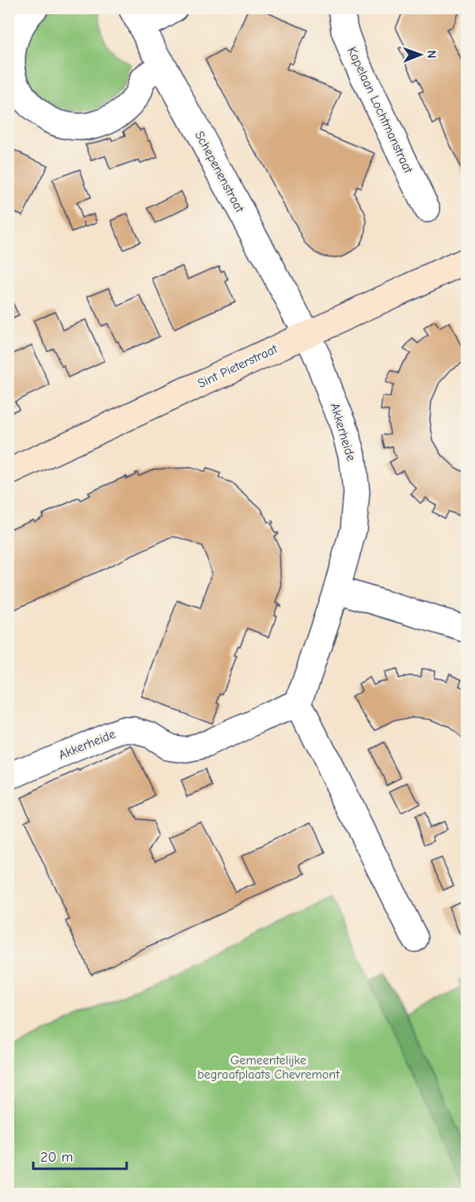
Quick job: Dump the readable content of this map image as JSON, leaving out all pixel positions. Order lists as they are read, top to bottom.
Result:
{
  "streets": {
    "street": [
      "Kapelaan Lochtmanstraat",
      "Schepenenstraat",
      "Sint Pieterstraat",
      "Akkerheide"
    ]
  },
  "crossings": [
    ["Schepenenstraat", "Sint Pieterstraat"],
    ["Schepenenstraat", "Akkerheide"],
    ["Sint Pieterstraat", "Akkerheide"]
  ],
  "parks": ["Gemeentelijke begraafplaats Chevremont"],
  "scale_bar": "20 m",
  "north": "right"
}
